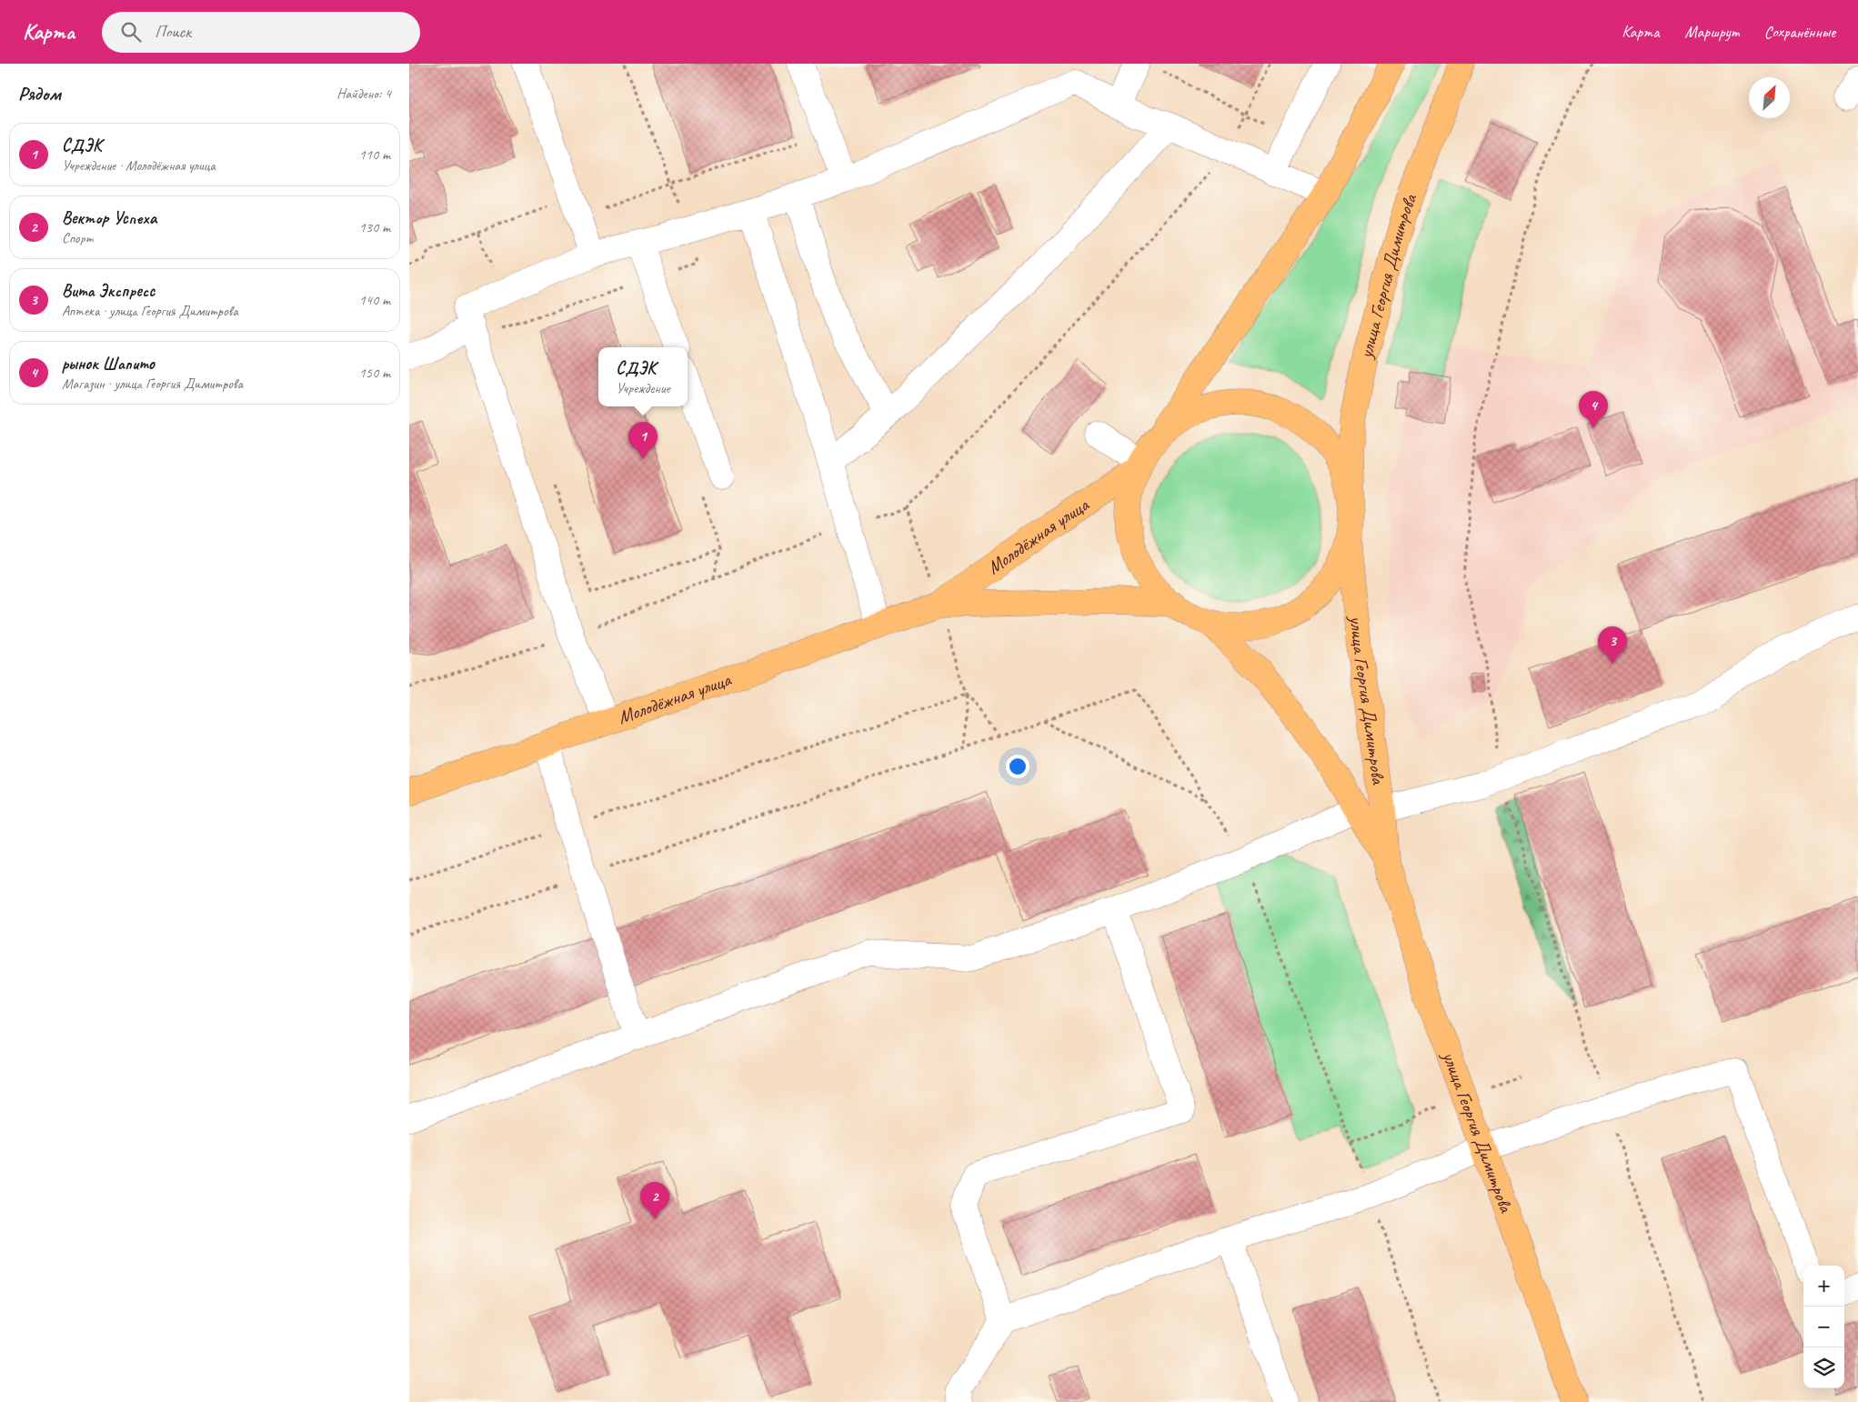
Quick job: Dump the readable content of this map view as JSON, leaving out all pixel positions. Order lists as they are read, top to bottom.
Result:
{
  "streets": {
    "main road": ["улица Георгия Димитрова", "Молодёжная улица"]
  },
  "north": "top right",
  "page": {
    "header": "Карта",
    "search": "Поиск",
    "nav": ["Карта", "Маршрут", "Сохранённые"],
    "heading": ["Рядом", "Найдено: 4"],
    "list": [
      {
        "mark": "1",
        "name": "СДЭК",
        "note": "Учреждение · Молодёжная улица",
        "value": "110 m"
      },
      {
        "mark": "2",
        "name": "Вектор Успеха",
        "note": "Спорт",
        "value": "130 m"
      },
      {
        "mark": "3",
        "name": "Вита Экспресс",
        "note": "Аптека · улица Георгия Димитрова",
        "value": "140 m"
      },
      {
        "mark": "4",
        "name": "рынок Шапито",
        "note": "Магазин · улица Георгия Димитрова",
        "value": "150 m"
      }
    ],
    "popup": ["СДЭК", "Учреждение"],
    "pins": [
      "4",
      "1",
      "3",
      "2"
    ],
    "map_buttons": ["+", "−"]
  }
}
